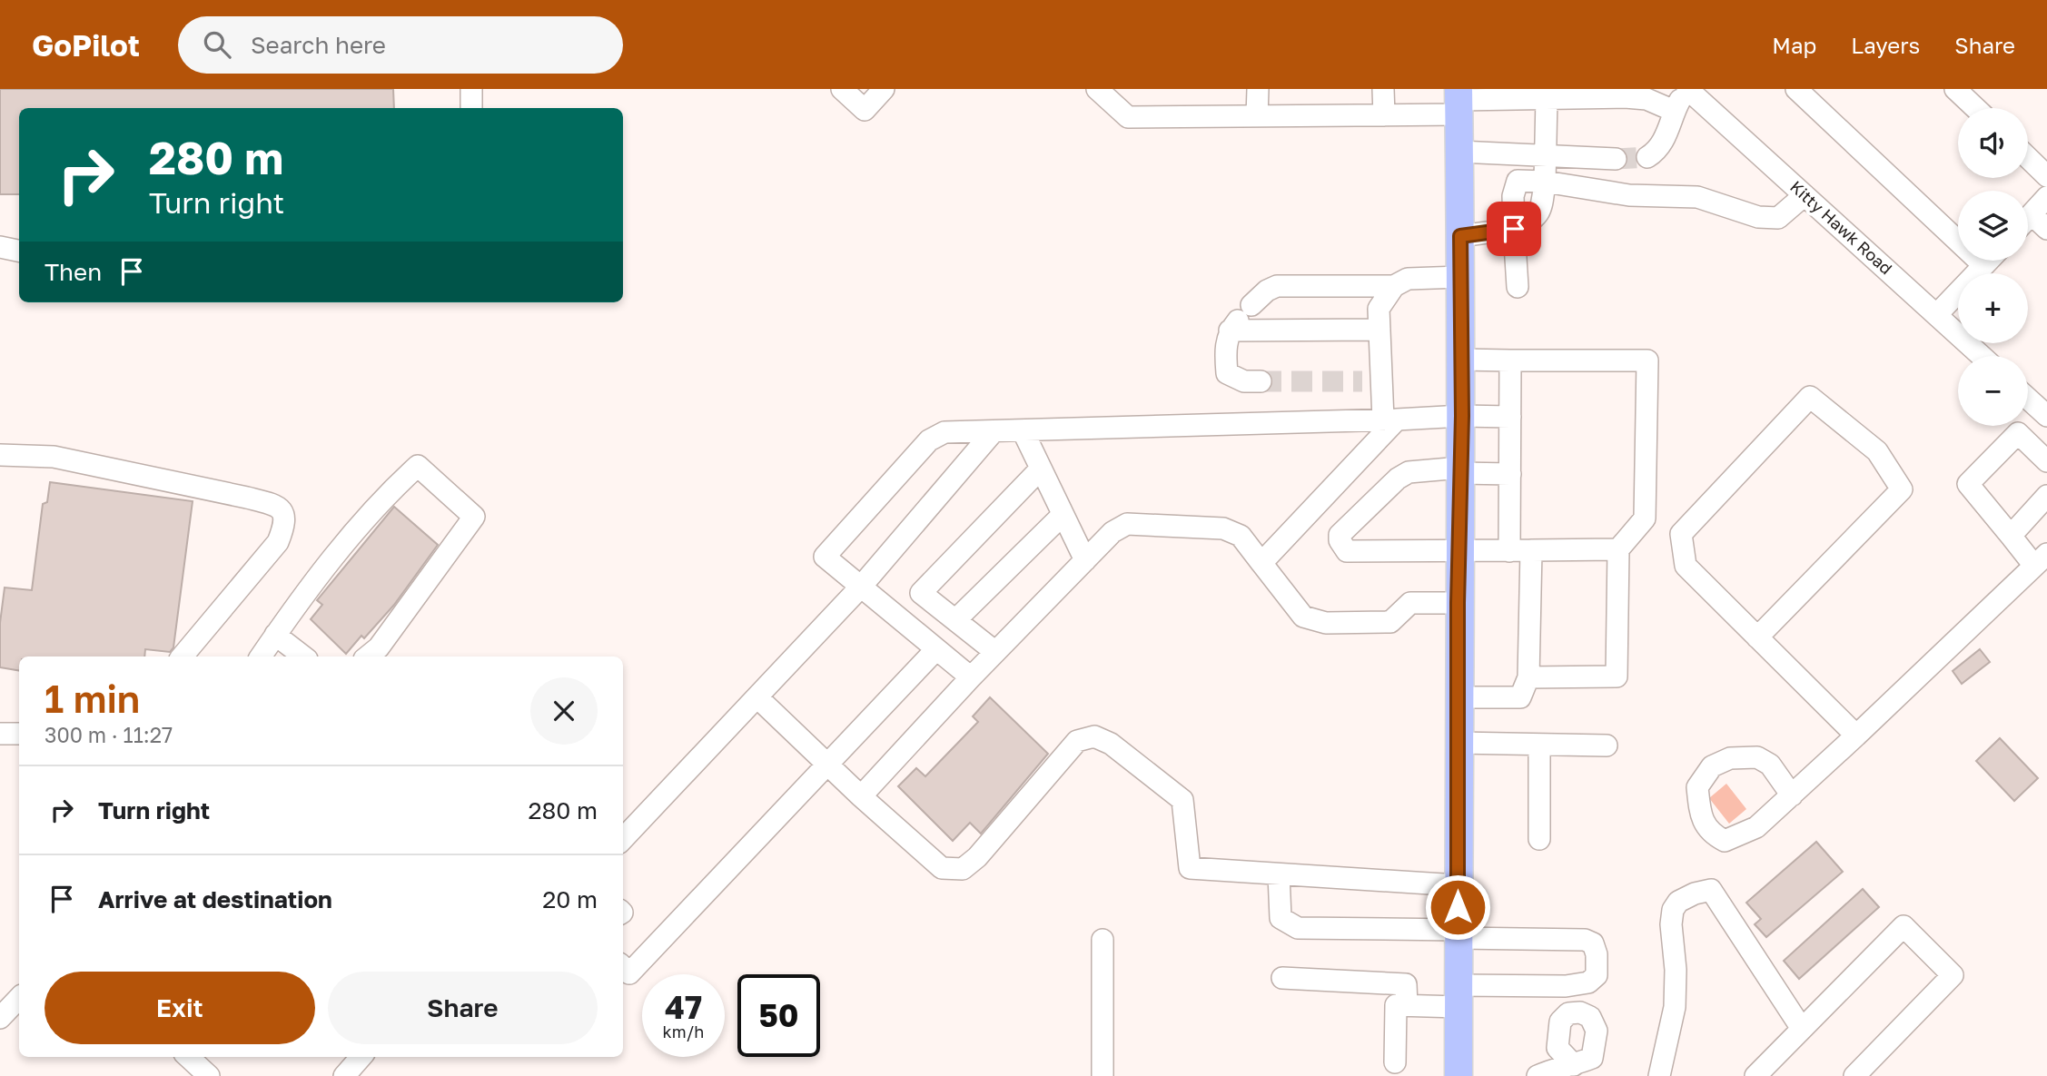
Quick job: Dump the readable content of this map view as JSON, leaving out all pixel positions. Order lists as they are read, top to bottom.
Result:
{
  "streets": {
    "street": ["Kitty Hawk Road"]
  },
  "page": {
    "header": "GoPilot",
    "search": "Search here",
    "nav": ["Map", "Layers", "Share"],
    "map_buttons": ["+", "−"],
    "turn": ["280 m", "Turn right"],
    "then": "Then",
    "heading": ["1 min", "300 m · 11:27"],
    "list": [
      {
        "name": "Turn right",
        "value": "280 m"
      },
      {
        "name": "Arrive at destination",
        "value": "20 m"
      }
    ],
    "buttons": ["Exit", "Share"],
    "speed": "47 km/h",
    "limit": "50"
  }
}
